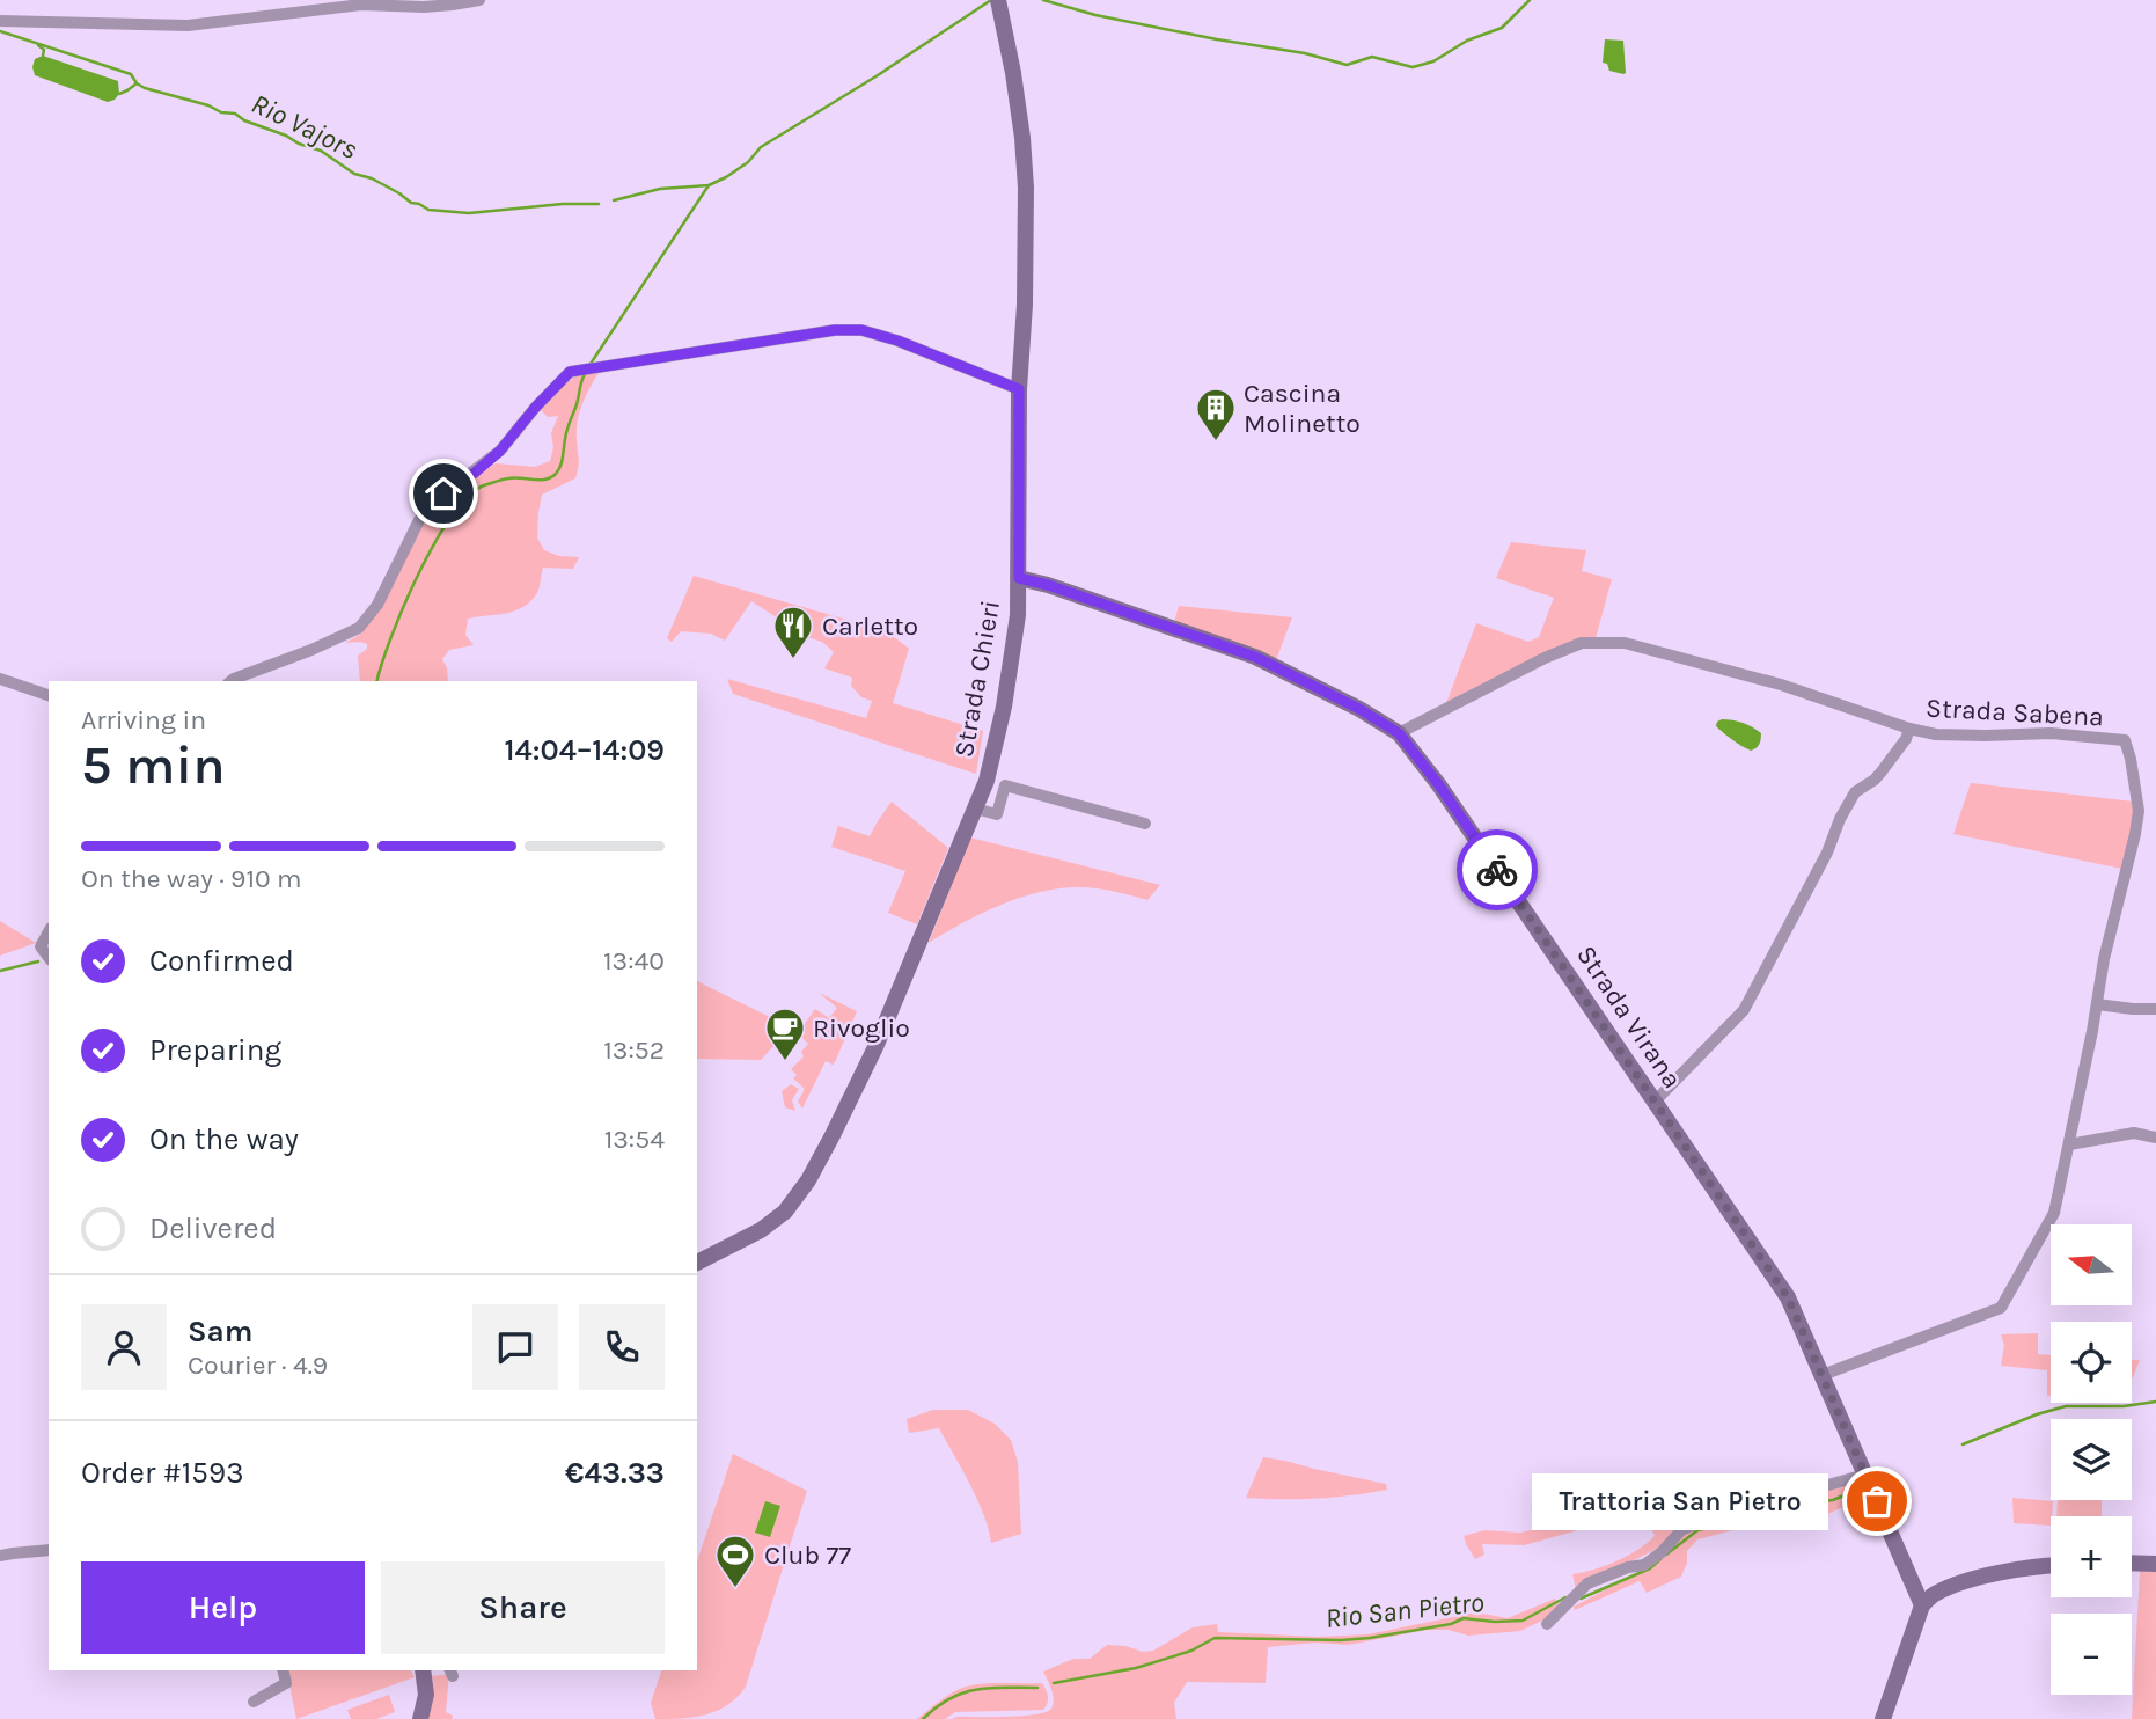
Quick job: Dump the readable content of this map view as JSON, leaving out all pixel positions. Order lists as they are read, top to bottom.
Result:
{
  "streets": {
    "street": ["Strada Chieri", "Strada Sabena", "Strada Virana"]
  },
  "crossings": [
    ["Strada Chieri", "Strada Virana"],
    ["Strada Sabena", "Strada Virana"]
  ],
  "water": ["Rio Vajors", "Rio San Pietro"],
  "places": {
    "building": ["Cascina Molinetto"],
    "restaurant": ["Carletto"],
    "cafe": ["Rivoglio"],
    "other": ["Trattoria San Pietro"],
    "sports": ["Club 77"]
  },
  "north": "left",
  "page": {
    "heading": ["5 min", "Arriving in", "14:04–14:09"],
    "panel": [
      "Sam",
      "Courier · 4.9",
      "Order #1593",
      "€43.33"
    ],
    "bar": "On the way · 910 m",
    "list": [
      ["Confirmed", "13:40"],
      ["Preparing", "13:52"],
      ["On the way", "13:54"],
      "Delivered"
    ],
    "map_buttons": ["+", "−"],
    "bubble": "Trattoria San Pietro",
    "buttons": ["Help", "Share"]
  }
}
